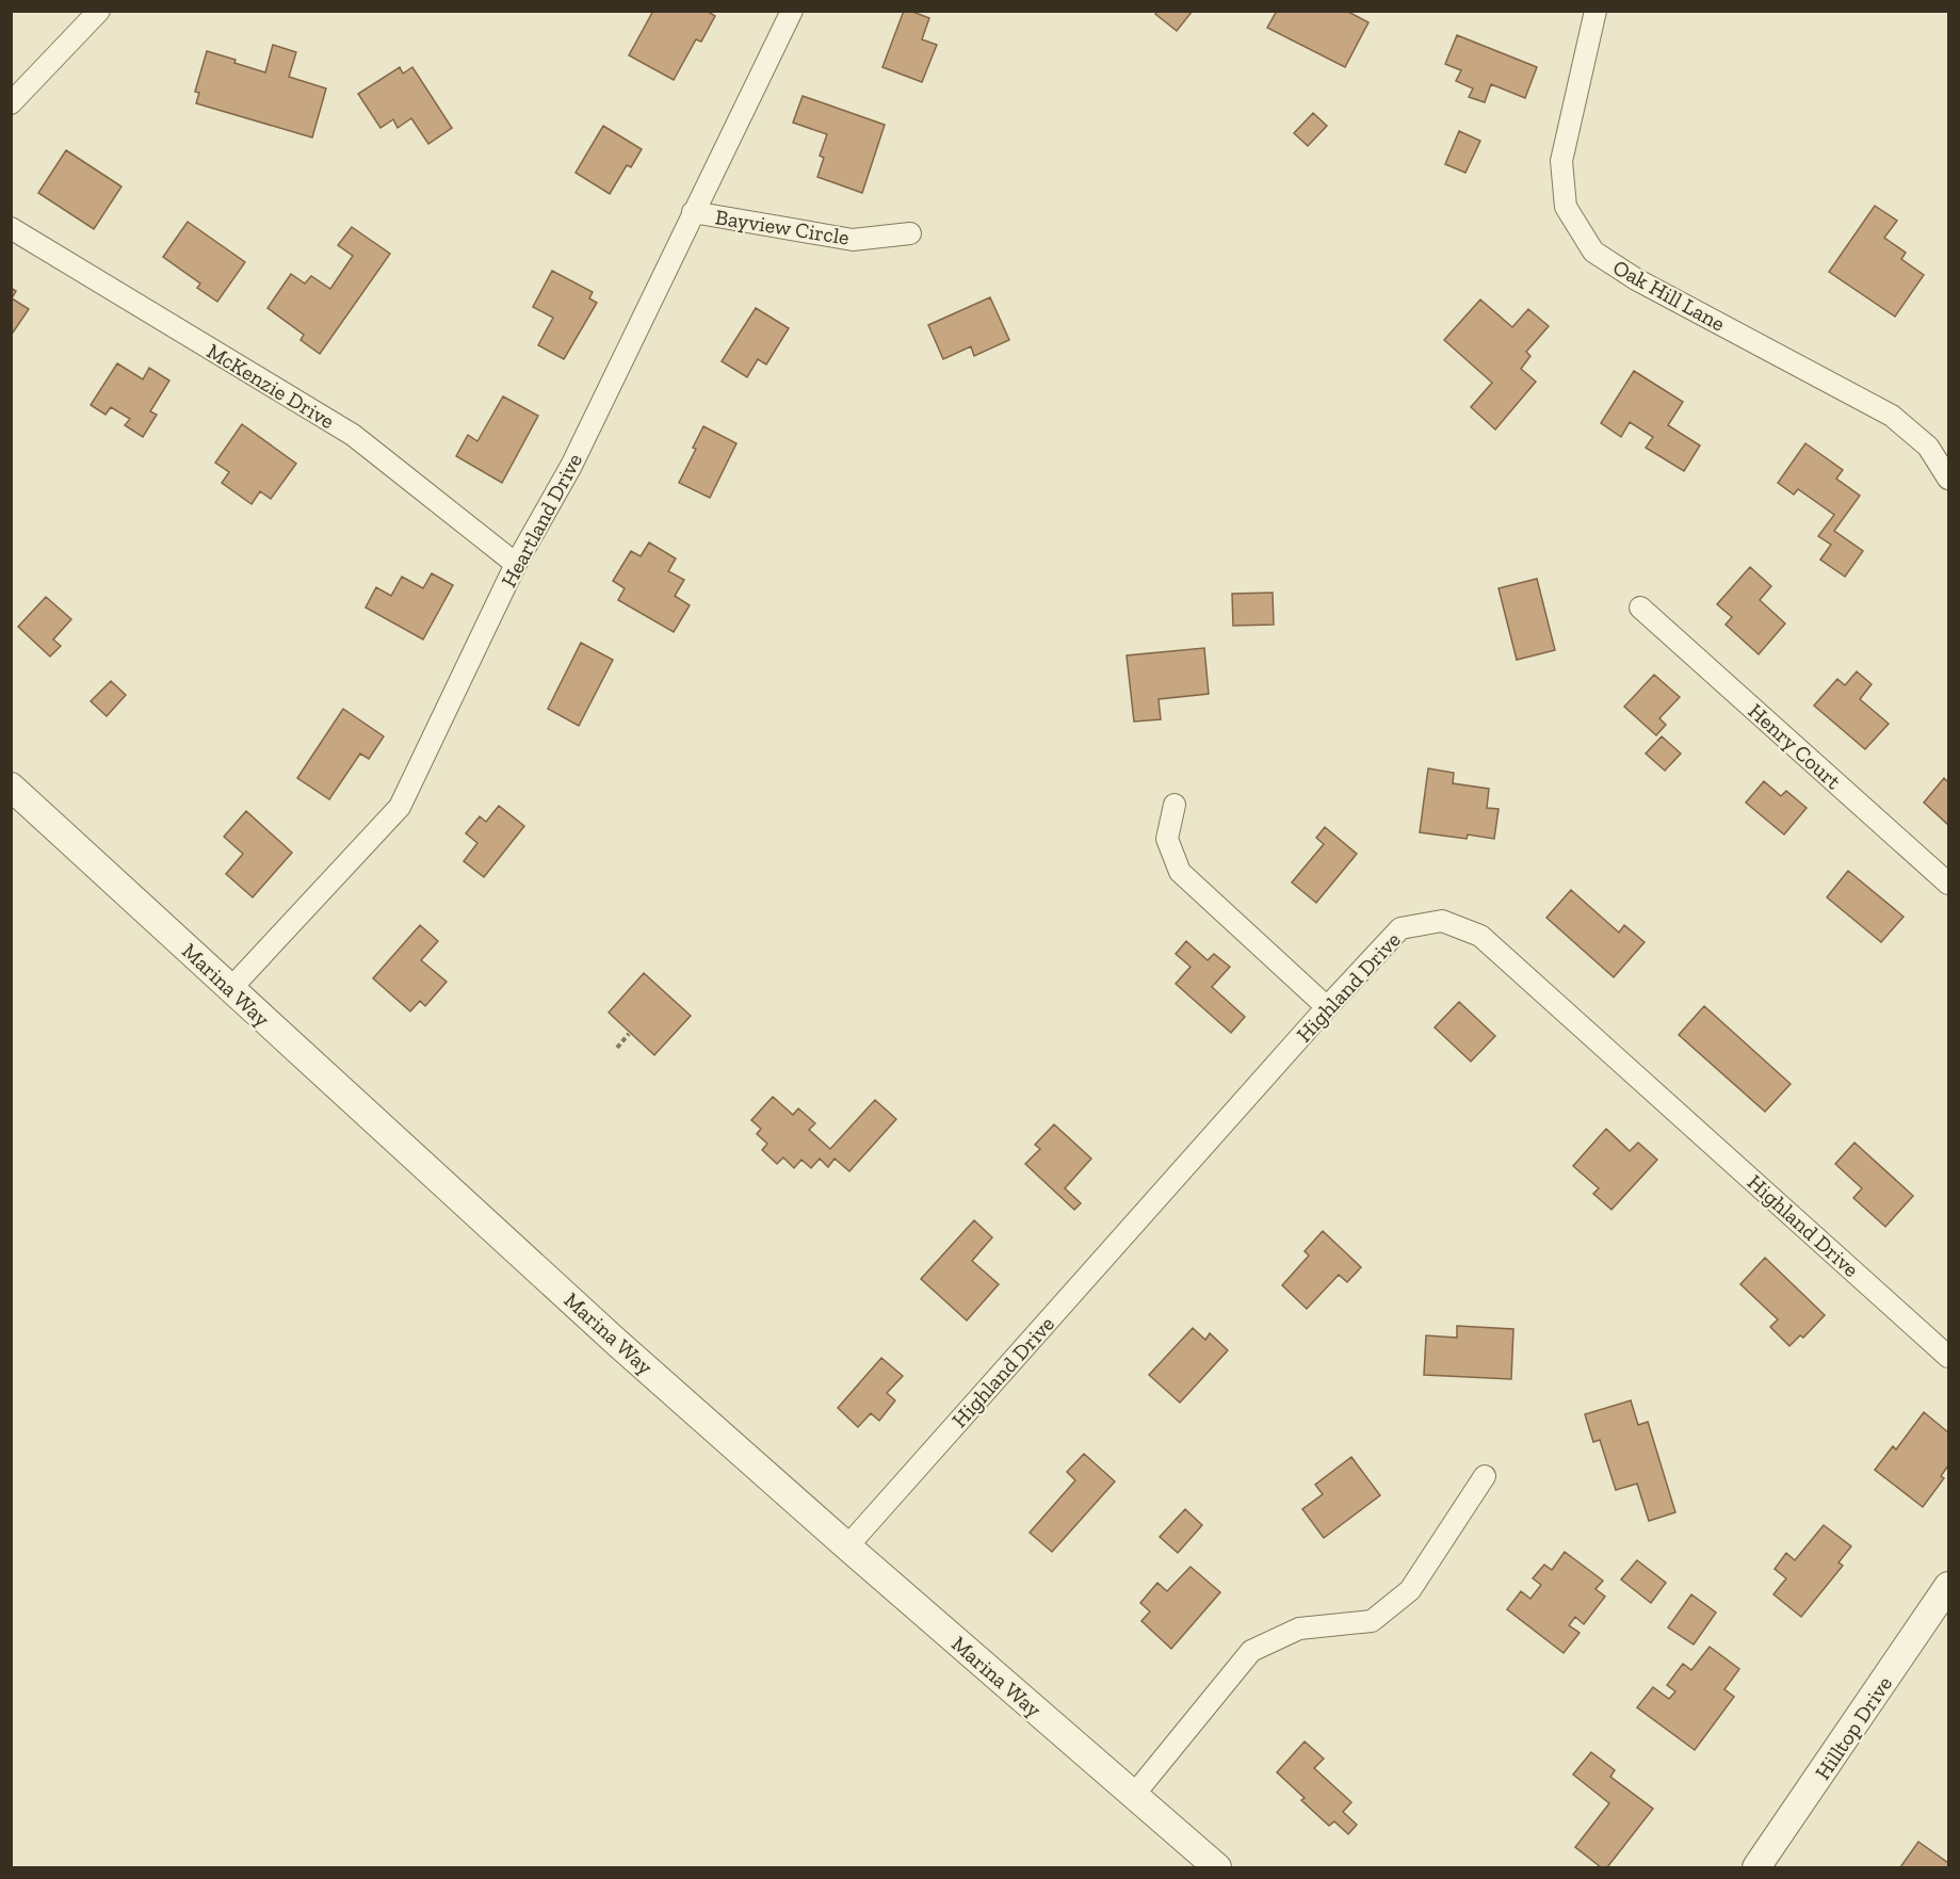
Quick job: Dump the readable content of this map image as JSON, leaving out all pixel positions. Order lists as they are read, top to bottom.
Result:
{
  "streets": {
    "street": [
      "Bayview Circle",
      "Oak Hill Lane",
      "McKenzie Drive",
      "Heartland Drive",
      "Henry Court",
      "Marina Way",
      "Highland Drive",
      "Hilltop Drive"
    ]
  },
  "crossings": [
    ["Bayview Circle", "Heartland Drive"],
    ["McKenzie Drive", "Heartland Drive"],
    ["Heartland Drive", "Marina Way"],
    ["Marina Way", "Highland Drive"]
  ]
}
